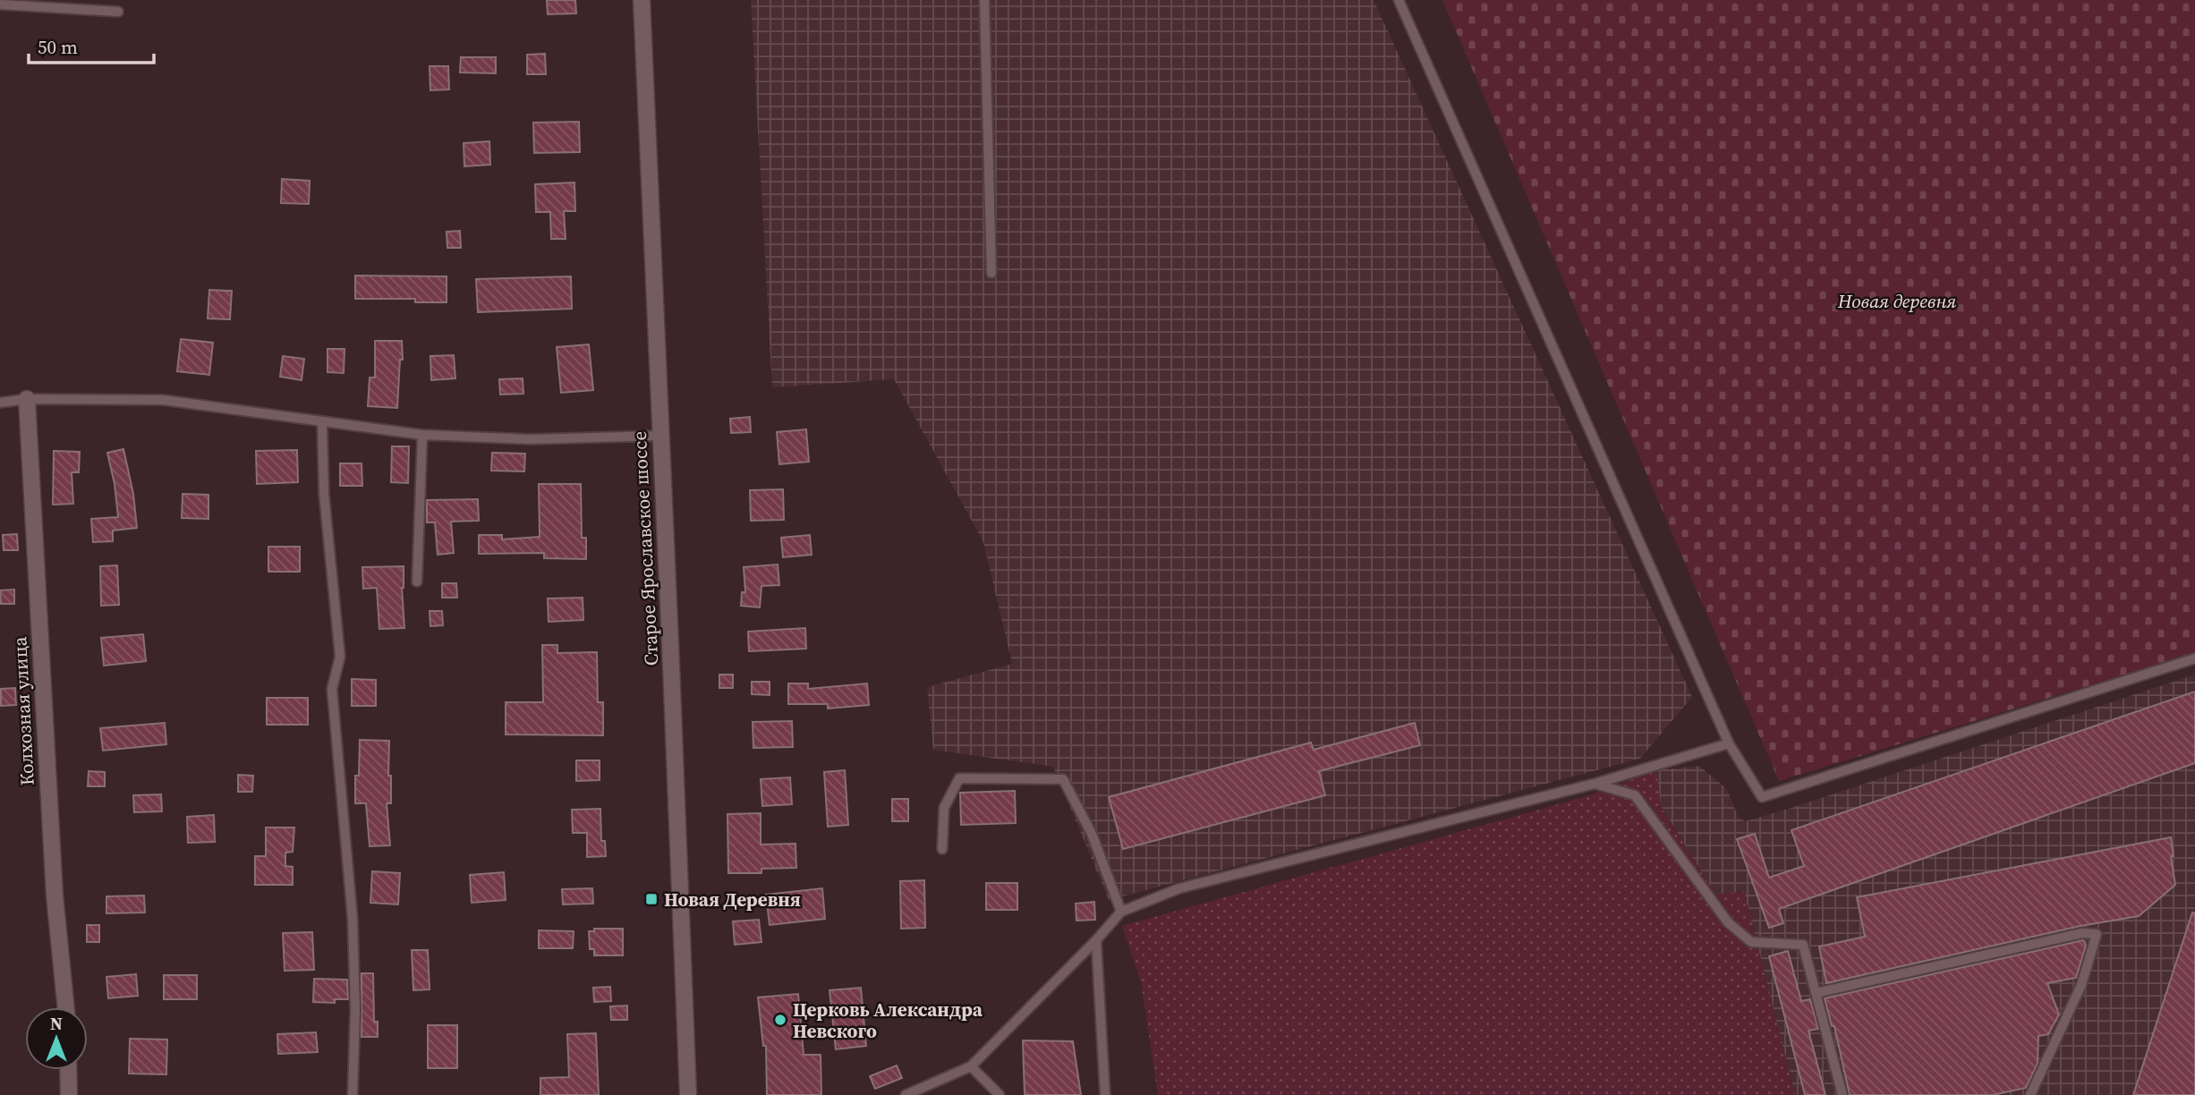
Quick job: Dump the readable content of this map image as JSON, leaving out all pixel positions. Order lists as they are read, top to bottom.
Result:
{
  "streets": {
    "main road": ["Старое Ярославское шоссе", "Колхозная улица"]
  },
  "parks": ["Новая деревня"],
  "places": {
    "transit": ["Новая Деревня"],
    "other": ["Церковь Александра Невского"]
  },
  "scale_bar": "50 m",
  "north": "top"
}
